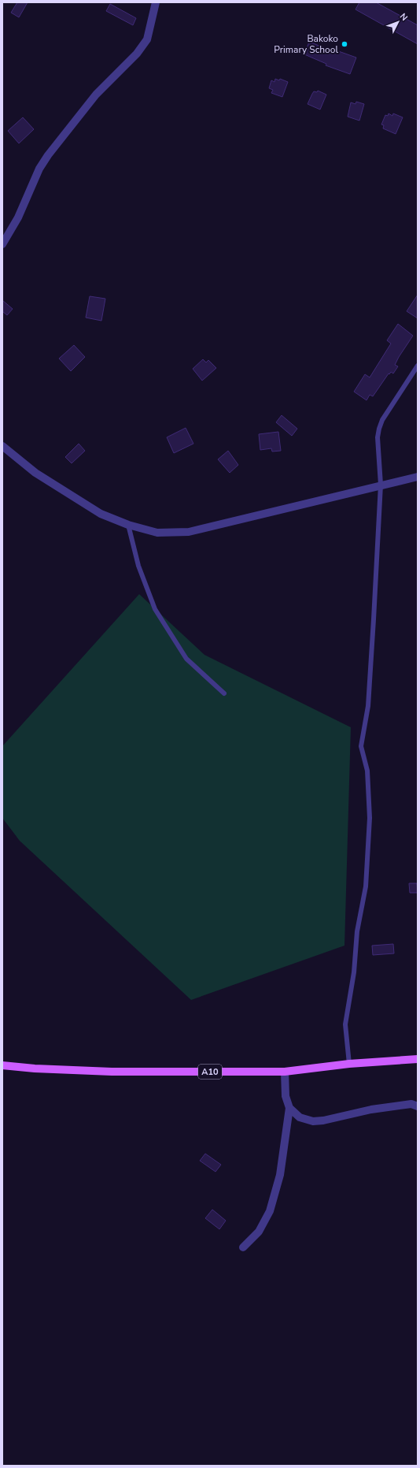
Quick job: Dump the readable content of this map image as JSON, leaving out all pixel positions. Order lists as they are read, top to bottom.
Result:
{
  "streets": {
    "main road": ["A10"]
  },
  "places": ["Bakoko Primary School"],
  "north": "top right"
}
